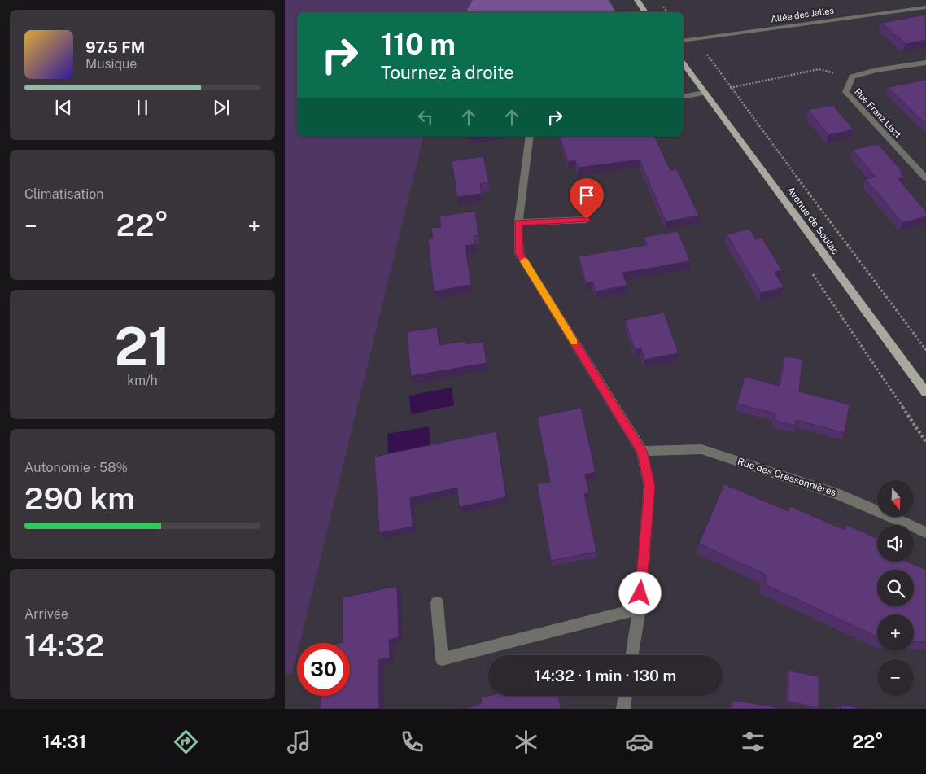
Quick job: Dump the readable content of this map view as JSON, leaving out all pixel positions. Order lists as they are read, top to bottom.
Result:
{
  "streets": {
    "main road": ["Avenue de Soulac"],
    "street": ["Allée des Jalles", "Rue Franz Liszt", "Rue des Cressonnières"]
  },
  "north": "bottom",
  "page": {
    "turn": ["110 m", "Tournez à droite"],
    "song": ["97.5 FM", "Musique"],
    "tile": [
      "Climatisation",
      ["21", "km/h"],
      ["Autonomie · 58%", "290 km"],
      ["Arrivée", "14:32"]
    ],
    "heat": ["−", "22°", "+"],
    "map_buttons": ["+", "−"],
    "limit": "30",
    "trip": "14:32 · 1 min · 130 m",
    "tabs": ["14:31", "22°"]
  }
}
